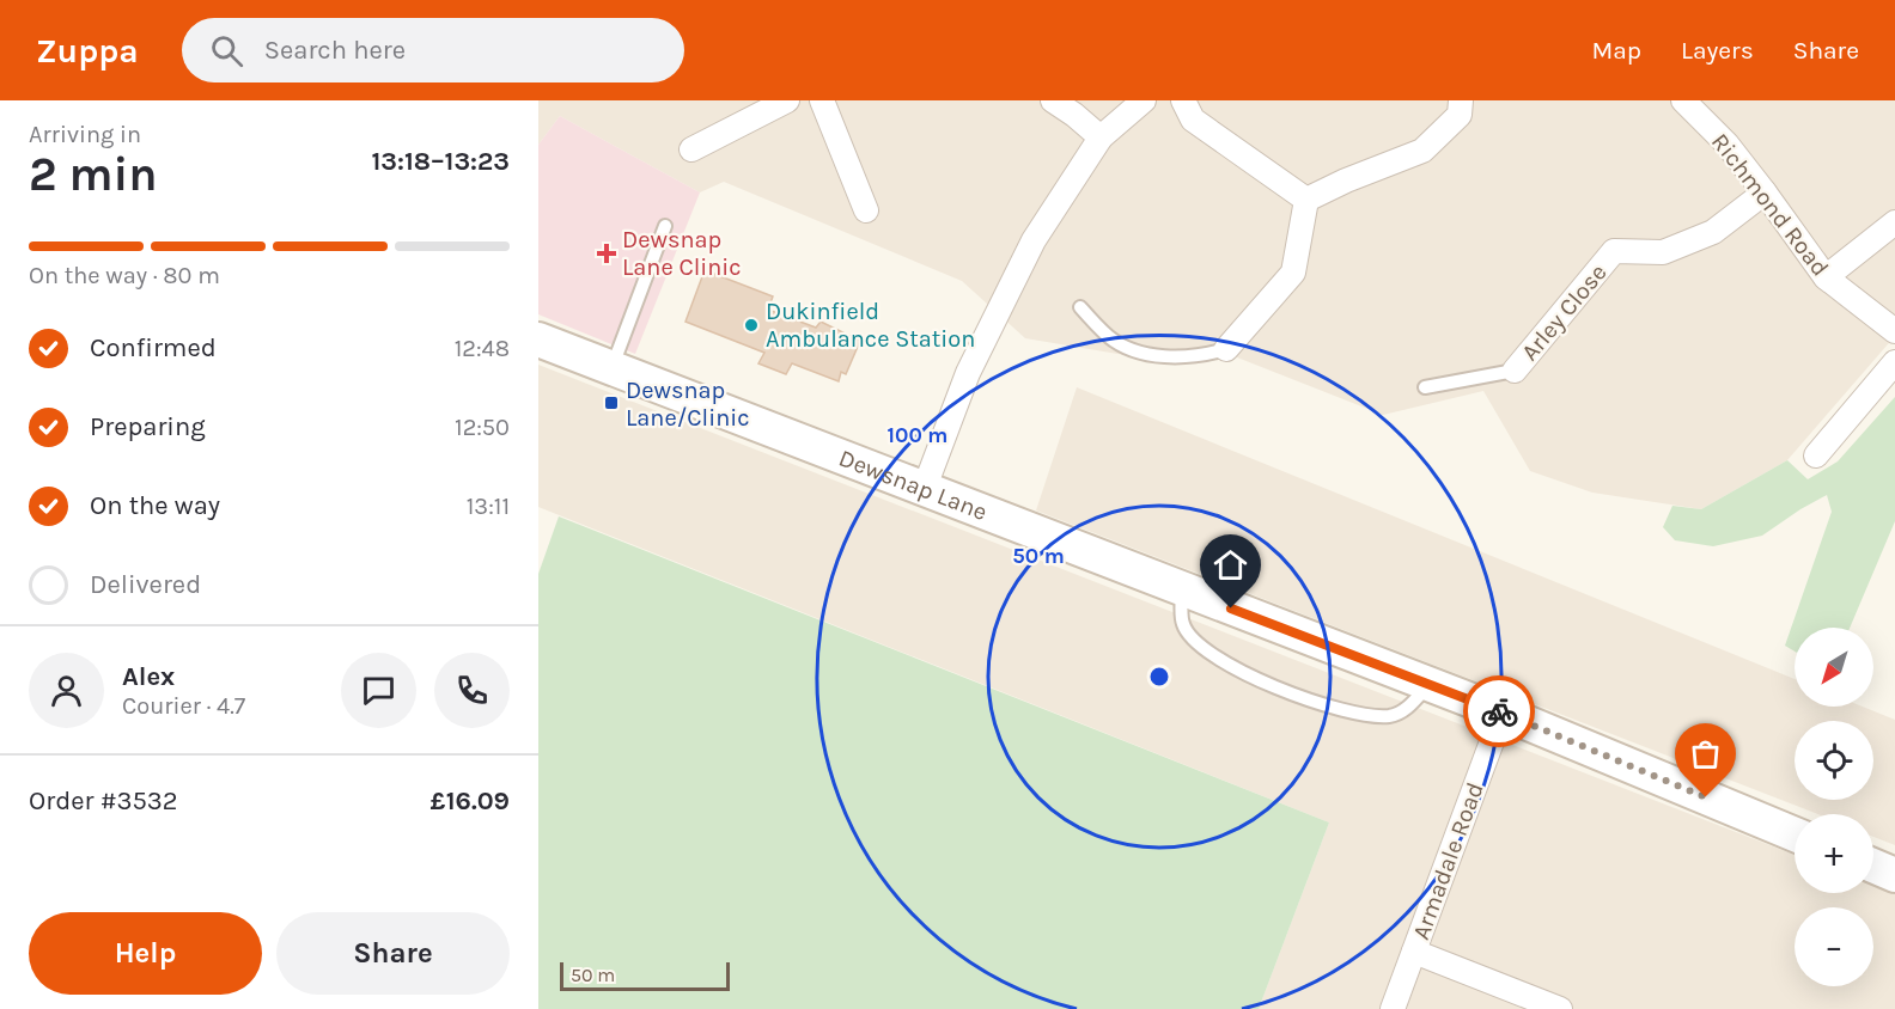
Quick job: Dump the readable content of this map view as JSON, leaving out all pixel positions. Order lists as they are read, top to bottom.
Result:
{
  "streets": {
    "street": [
      "Richmond Road",
      "Arley Close",
      "Dewsnap Lane",
      "Armadale Road"
    ]
  },
  "crossings": [
    ["Richmond Road", "Arley Close"],
    ["Dewsnap Lane", "Armadale Road"]
  ],
  "places": {
    "health": ["Dewsnap Lane Clinic"],
    "other": ["Dukinfield Ambulance Station"],
    "transit": ["Dewsnap Lane/Clinic"]
  },
  "scale_bar": "50 m",
  "north": "bottom left",
  "page": {
    "header": "Zuppa",
    "search": "Search here",
    "nav": ["Map", "Layers", "Share"],
    "heading": ["2 min", "Arriving in", "13:18–13:23"],
    "panel": [
      "Alex",
      "Courier · 4.7",
      "Order #3532",
      "£16.09"
    ],
    "bar": "On the way · 80 m",
    "list": [
      ["Confirmed", "12:48"],
      ["Preparing", "12:50"],
      ["On the way", "13:11"],
      "Delivered"
    ],
    "map_buttons": ["+", "−"],
    "buttons": ["Help", "Share"],
    "scale": "50 m"
  },
  "rings": ["100 m", "50 m"]
}
